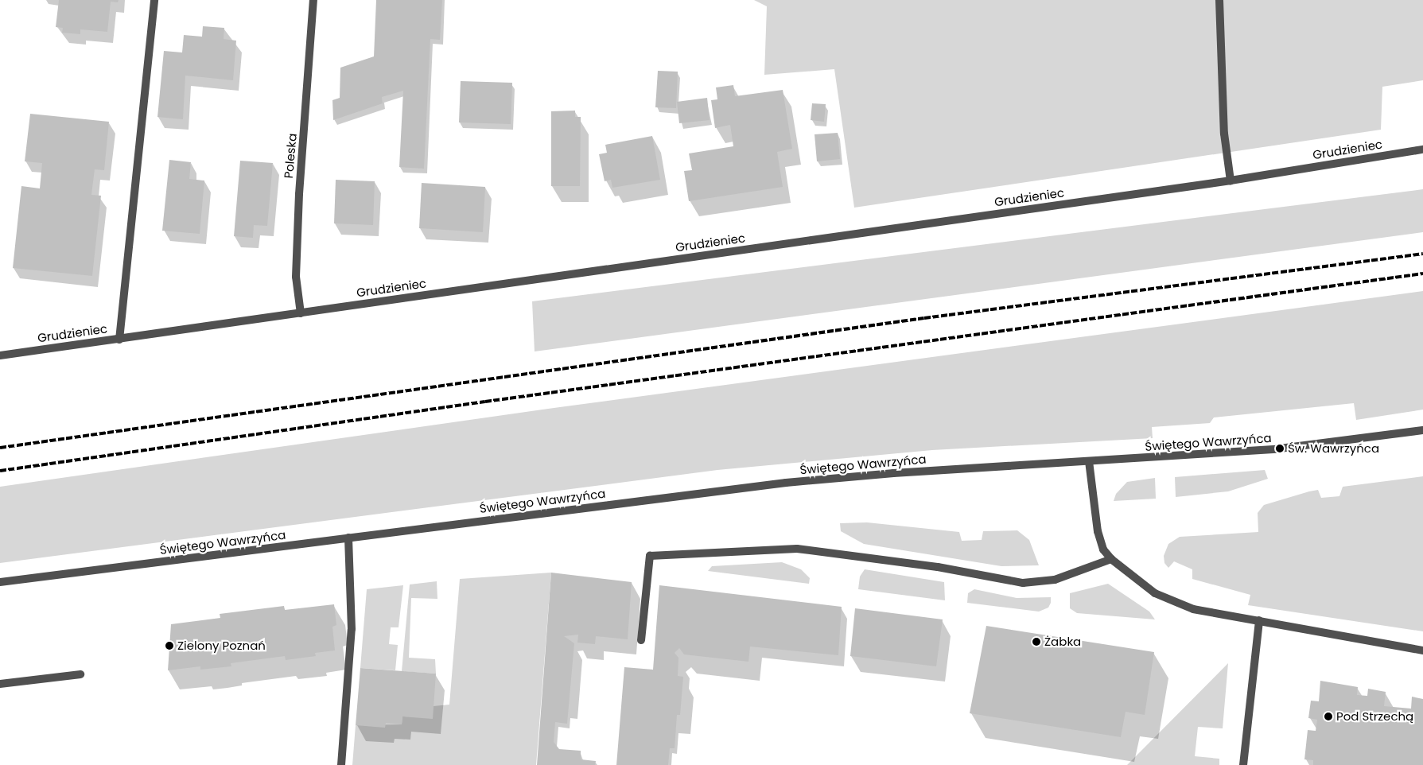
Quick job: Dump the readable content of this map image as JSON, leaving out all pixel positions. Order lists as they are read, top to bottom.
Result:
{
  "streets": {
    "street": ["Grudzieniec", "Poleska", "Świętego Wawrzyńca"]
  },
  "crossings": [
    ["Grudzieniec", "Poleska"]
  ],
  "places": [
    "Św. Wawrzyńca",
    "Żabka",
    "Zielony Poznań",
    "Pod Strzechą"
  ]
}
